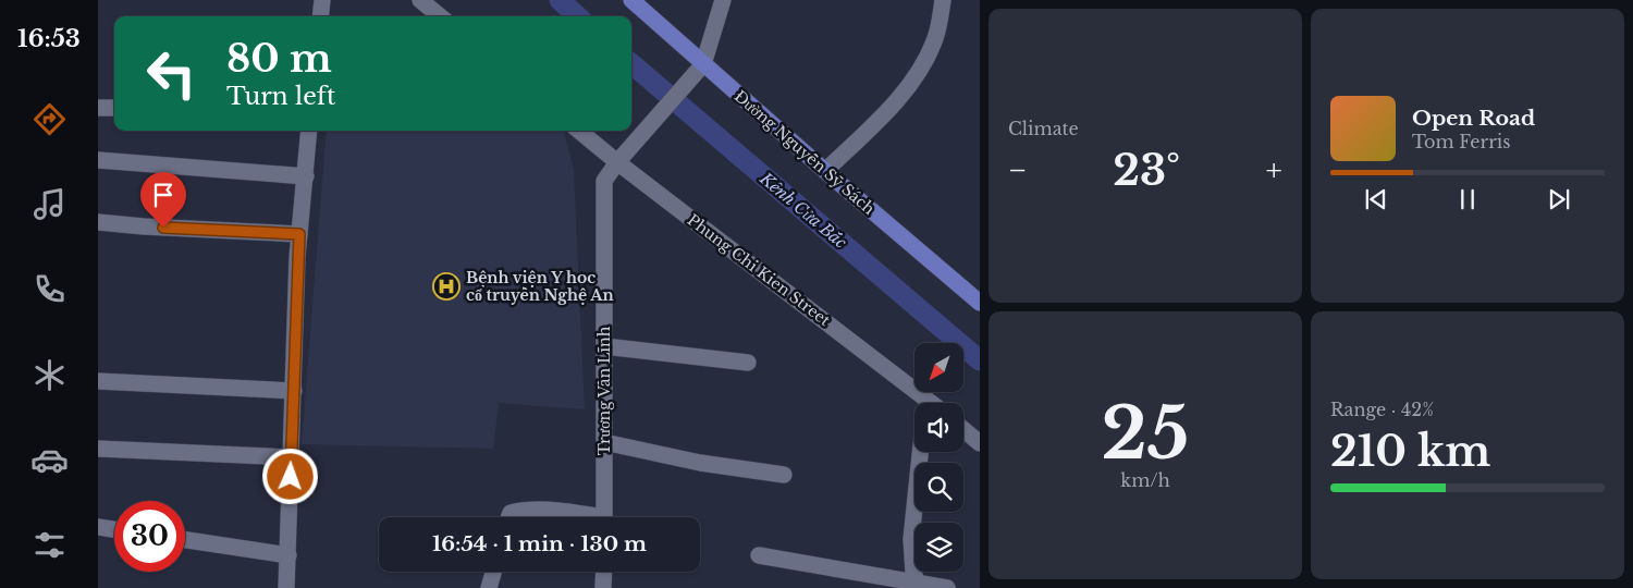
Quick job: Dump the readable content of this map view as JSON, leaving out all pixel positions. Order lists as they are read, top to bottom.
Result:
{
  "streets": {
    "main road": ["Đường Nguyễn Sỹ Sách"],
    "street": ["Phung Chi Kien Street", "Trương Văn Lĩnh"]
  },
  "crossings": [
    ["Đường Nguyễn Sỹ Sách", "Trương Văn Lĩnh"],
    ["Phung Chi Kien Street", "Trương Văn Lĩnh"]
  ],
  "water": ["Kênh Cửa Bắc"],
  "places": {
    "hospital": ["Bệnh viện Y học cổ truyền Nghệ An"]
  },
  "north": "bottom left",
  "page": {
    "tabs": "16:53",
    "tile": [
      "Climate",
      ["25", "km/h"],
      ["Range · 42%", "210 km"]
    ],
    "turn": ["80 m", "Turn left"],
    "song": ["Open Road", "Tom Ferris"],
    "heat": ["−", "23°", "+"],
    "limit": "30",
    "trip": "16:54 · 1 min · 130 m"
  }
}
